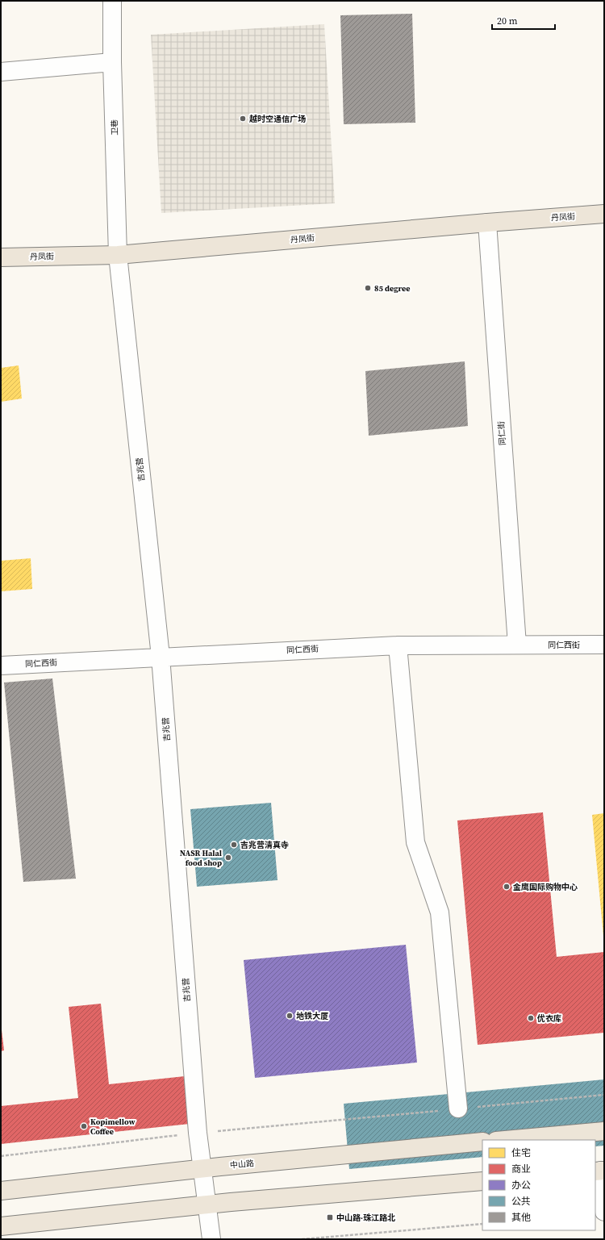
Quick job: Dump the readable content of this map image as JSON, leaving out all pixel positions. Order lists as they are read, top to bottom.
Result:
{
  "streets": {
    "main road": ["丹凤街", "中山路"],
    "street": [
      "卫巷",
      "同仁街",
      "吉兆营",
      "同仁西街"
    ]
  },
  "crossings": [
    ["卫巷", "丹凤街"],
    ["卫巷", "吉兆营"],
    ["丹凤街", "同仁街"],
    ["丹凤街", "吉兆营"],
    ["同仁街", "同仁西街"],
    ["吉兆营", "同仁西街"],
    ["吉兆营", "中山路"]
  ],
  "places": {
    "other": [
      "越时空通信广场",
      "85 degree",
      "吉兆营清真寺",
      "NASR Halal food shop",
      "金鹰国际购物中心",
      "地铁大厦",
      "优衣库",
      "Kopimellow Coffee"
    ],
    "transit": ["中山路·珠江路北"]
  },
  "legend": [
    "住宅",
    "商业",
    "办公",
    "公共",
    "其他"
  ],
  "scale_bar": "20 m"
}
